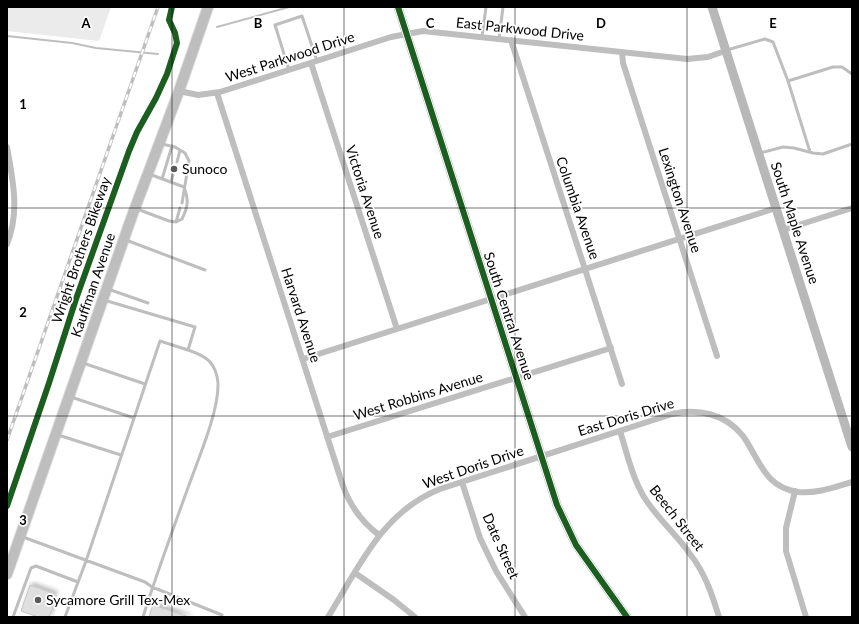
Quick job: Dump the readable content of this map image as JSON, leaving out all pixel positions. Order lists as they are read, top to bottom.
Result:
{
  "streets": {
    "main road": ["Kauffman Avenue"],
    "street": [
      "East Parkwood Drive",
      "West Parkwood Drive",
      "Victoria Avenue",
      "Lexington Avenue",
      "Columbia Avenue",
      "South Maple Avenue",
      "Harvard Avenue",
      "South Central Avenue",
      "West Robbins Avenue",
      "East Doris Drive",
      "West Doris Drive",
      "Beech Street",
      "Date Street"
    ],
    "cycle path": ["Wright Brothers Bikeway"]
  },
  "crossings": [
    ["East Parkwood Drive", "West Parkwood Drive"],
    ["East Parkwood Drive", "Lexington Avenue"],
    ["East Parkwood Drive", "Columbia Avenue"],
    ["East Parkwood Drive", "South Maple Avenue"],
    ["East Parkwood Drive", "South Central Avenue"],
    ["West Parkwood Drive", "Victoria Avenue"],
    ["West Parkwood Drive", "Kauffman Avenue"],
    ["West Parkwood Drive", "Harvard Avenue"],
    ["West Parkwood Drive", "South Central Avenue"],
    ["Columbia Avenue", "West Robbins Avenue"],
    ["Harvard Avenue", "West Robbins Avenue"],
    ["Harvard Avenue", "West Doris Drive"],
    ["South Central Avenue", "West Robbins Avenue"],
    ["South Central Avenue", "East Doris Drive"],
    ["South Central Avenue", "West Doris Drive"],
    ["East Doris Drive", "West Doris Drive"],
    ["East Doris Drive", "Beech Street"],
    ["West Doris Drive", "Date Street"]
  ],
  "places": ["Sunoco", "Sycamore Grill Tex-Mex"],
  "grid": {
    "columns": [
      "A",
      "B",
      "C",
      "D",
      "E"
    ],
    "rows": ["1", "2", "3"]
  }
}
